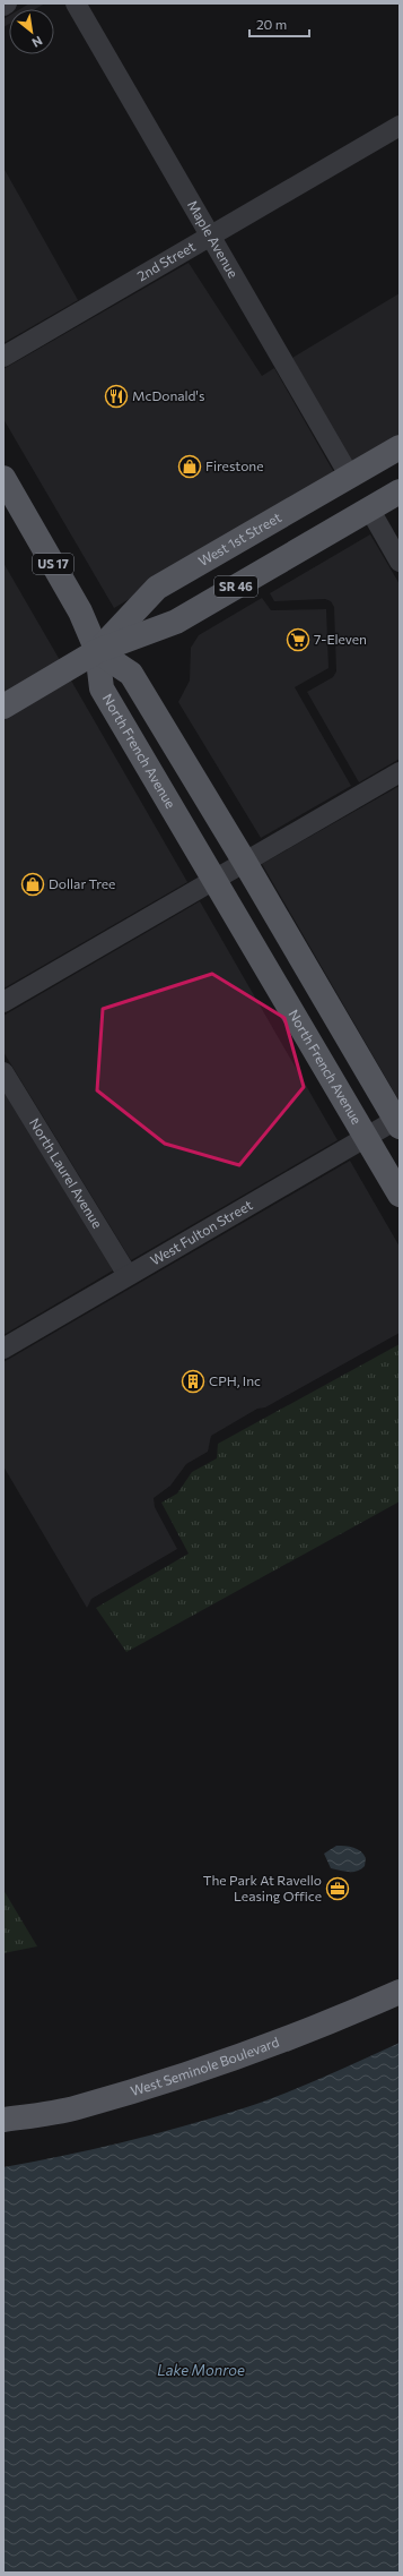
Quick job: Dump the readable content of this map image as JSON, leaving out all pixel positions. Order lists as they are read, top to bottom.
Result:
{
  "streets": {
    "main road": [
      "West 1st Street",
      "US 17",
      "SR 46",
      "North French Avenue",
      "West Seminole Boulevard"
    ],
    "street": [
      "Maple Avenue",
      "2nd Street",
      "North Laurel Avenue",
      "West Fulton Street"
    ]
  },
  "crossings": [
    ["Maple Avenue", "2nd Street"],
    ["Maple Avenue", "West 1st Street"],
    ["West 1st Street", "US 17"],
    ["West 1st Street", "North French Avenue"],
    ["US 17", "North French Avenue"],
    ["North French Avenue", "West Fulton Street"],
    ["North Laurel Avenue", "West Fulton Street"]
  ],
  "water": ["Lake Monroe"],
  "places": {
    "restaurant": ["McDonald's"],
    "shop": ["Firestone", "Dollar Tree"],
    "supermarket": ["7-Eleven"],
    "building": ["CPH, Inc"],
    "office": ["The Park At Ravello Leasing Office"]
  },
  "scale_bar": "20 m",
  "north": "bottom right"
}
